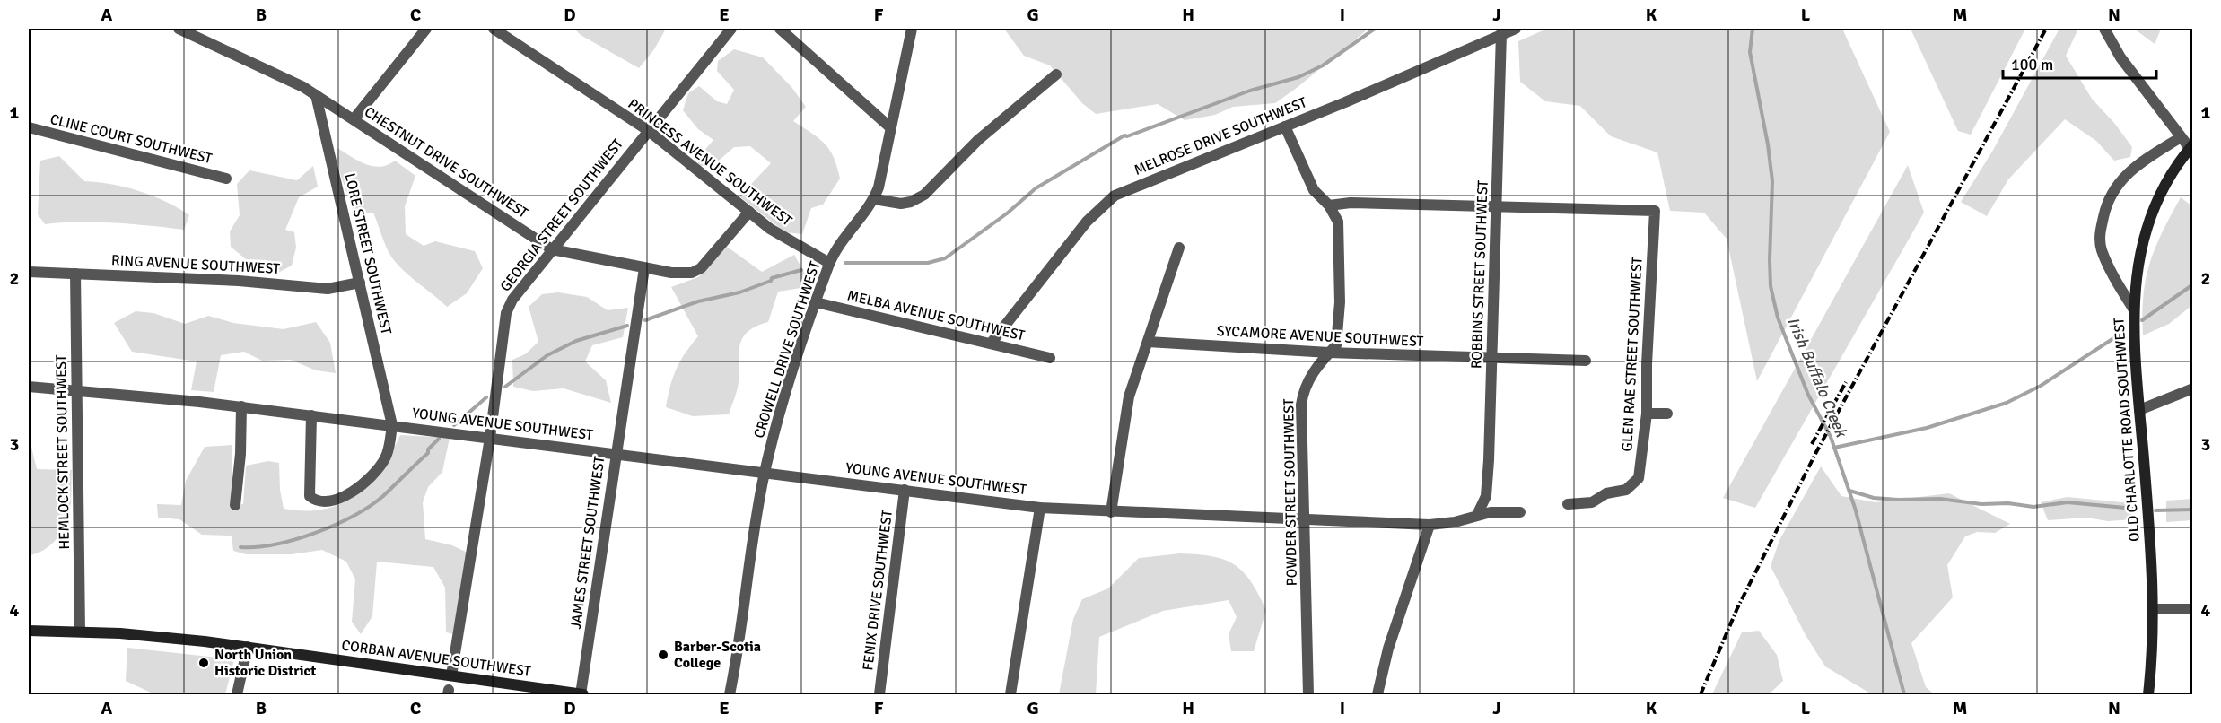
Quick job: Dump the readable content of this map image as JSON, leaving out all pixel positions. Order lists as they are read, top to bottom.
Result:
{
  "streets": {
    "street": [
      "MELROSE DRIVE SOUTHWEST",
      "CLINE COURT SOUTHWEST",
      "CHESTNUT DRIVE SOUTHWEST",
      "PRINCESS AVENUE SOUTHWEST",
      "GEORGIA STREET SOUTHWEST",
      "LORE STREET SOUTHWEST",
      "RING AVENUE SOUTHWEST",
      "ROBBINS STREET SOUTHWEST",
      "MELBA AVENUE SOUTHWEST",
      "SYCAMORE AVENUE SOUTHWEST",
      "CROWELL DRIVE SOUTHWEST",
      "GLEN RAE STREET SOUTHWEST",
      "YOUNG AVENUE SOUTHWEST",
      "OLD CHARLOTTE ROAD SOUTHWEST",
      "HEMLOCK STREET SOUTHWEST",
      "POWDER STREET SOUTHWEST",
      "JAMES STREET SOUTHWEST",
      "FENIX DRIVE SOUTHWEST",
      "CORBAN AVENUE SOUTHWEST"
    ]
  },
  "crossings": [
    ["MELROSE DRIVE SOUTHWEST", "ROBBINS STREET SOUTHWEST"],
    ["MELROSE DRIVE SOUTHWEST", "MELBA AVENUE SOUTHWEST"],
    ["CHESTNUT DRIVE SOUTHWEST", "PRINCESS AVENUE SOUTHWEST"],
    ["CHESTNUT DRIVE SOUTHWEST", "GEORGIA STREET SOUTHWEST"],
    ["CHESTNUT DRIVE SOUTHWEST", "LORE STREET SOUTHWEST"],
    ["CHESTNUT DRIVE SOUTHWEST", "JAMES STREET SOUTHWEST"],
    ["PRINCESS AVENUE SOUTHWEST", "GEORGIA STREET SOUTHWEST"],
    ["PRINCESS AVENUE SOUTHWEST", "CROWELL DRIVE SOUTHWEST"],
    ["GEORGIA STREET SOUTHWEST", "YOUNG AVENUE SOUTHWEST"],
    ["GEORGIA STREET SOUTHWEST", "CORBAN AVENUE SOUTHWEST"],
    ["LORE STREET SOUTHWEST", "RING AVENUE SOUTHWEST"],
    ["LORE STREET SOUTHWEST", "YOUNG AVENUE SOUTHWEST"],
    ["RING AVENUE SOUTHWEST", "HEMLOCK STREET SOUTHWEST"],
    ["ROBBINS STREET SOUTHWEST", "SYCAMORE AVENUE SOUTHWEST"],
    ["ROBBINS STREET SOUTHWEST", "GLEN RAE STREET SOUTHWEST"],
    ["ROBBINS STREET SOUTHWEST", "YOUNG AVENUE SOUTHWEST"],
    ["MELBA AVENUE SOUTHWEST", "CROWELL DRIVE SOUTHWEST"],
    ["SYCAMORE AVENUE SOUTHWEST", "POWDER STREET SOUTHWEST"],
    ["CROWELL DRIVE SOUTHWEST", "YOUNG AVENUE SOUTHWEST"],
    ["YOUNG AVENUE SOUTHWEST", "HEMLOCK STREET SOUTHWEST"],
    ["YOUNG AVENUE SOUTHWEST", "POWDER STREET SOUTHWEST"],
    ["YOUNG AVENUE SOUTHWEST", "JAMES STREET SOUTHWEST"],
    ["YOUNG AVENUE SOUTHWEST", "FENIX DRIVE SOUTHWEST"],
    ["HEMLOCK STREET SOUTHWEST", "CORBAN AVENUE SOUTHWEST"],
    ["JAMES STREET SOUTHWEST", "CORBAN AVENUE SOUTHWEST"]
  ],
  "water": ["Irish Buffalo Creek"],
  "places": ["Barber-Scotia College", "North Union Historic District"],
  "scale_bar": "100 m",
  "grid": {
    "columns": [
      "A",
      "B",
      "C",
      "D",
      "E",
      "F",
      "G",
      "H",
      "I",
      "J",
      "K",
      "L",
      "M",
      "N"
    ],
    "rows": [
      "1",
      "2",
      "3",
      "4"
    ]
  }
}
